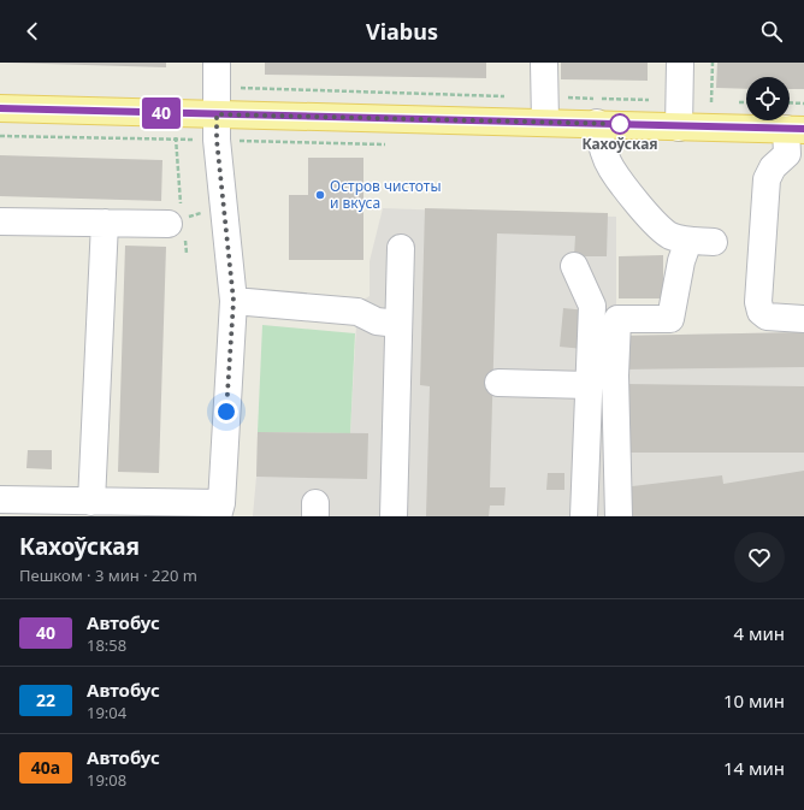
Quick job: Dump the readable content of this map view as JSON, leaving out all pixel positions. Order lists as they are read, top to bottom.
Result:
{
  "places": ["Кахоўская", "Остров чистоты и вкуса"],
  "lines": ["bus line 40"],
  "page": {
    "header": "Viabus",
    "on_map": "40",
    "heading": ["Кахоўская", "Пешком · 3 мин · 220 m"],
    "list": [
      {
        "mark": "40",
        "name": "Автобус",
        "note": "18:58",
        "value": "4 мин"
      },
      {
        "mark": "22",
        "name": "Автобус",
        "note": "19:04",
        "value": "10 мин"
      },
      {
        "mark": "40а",
        "name": "Автобус",
        "note": "19:08",
        "value": "14 мин"
      }
    ]
  }
}
